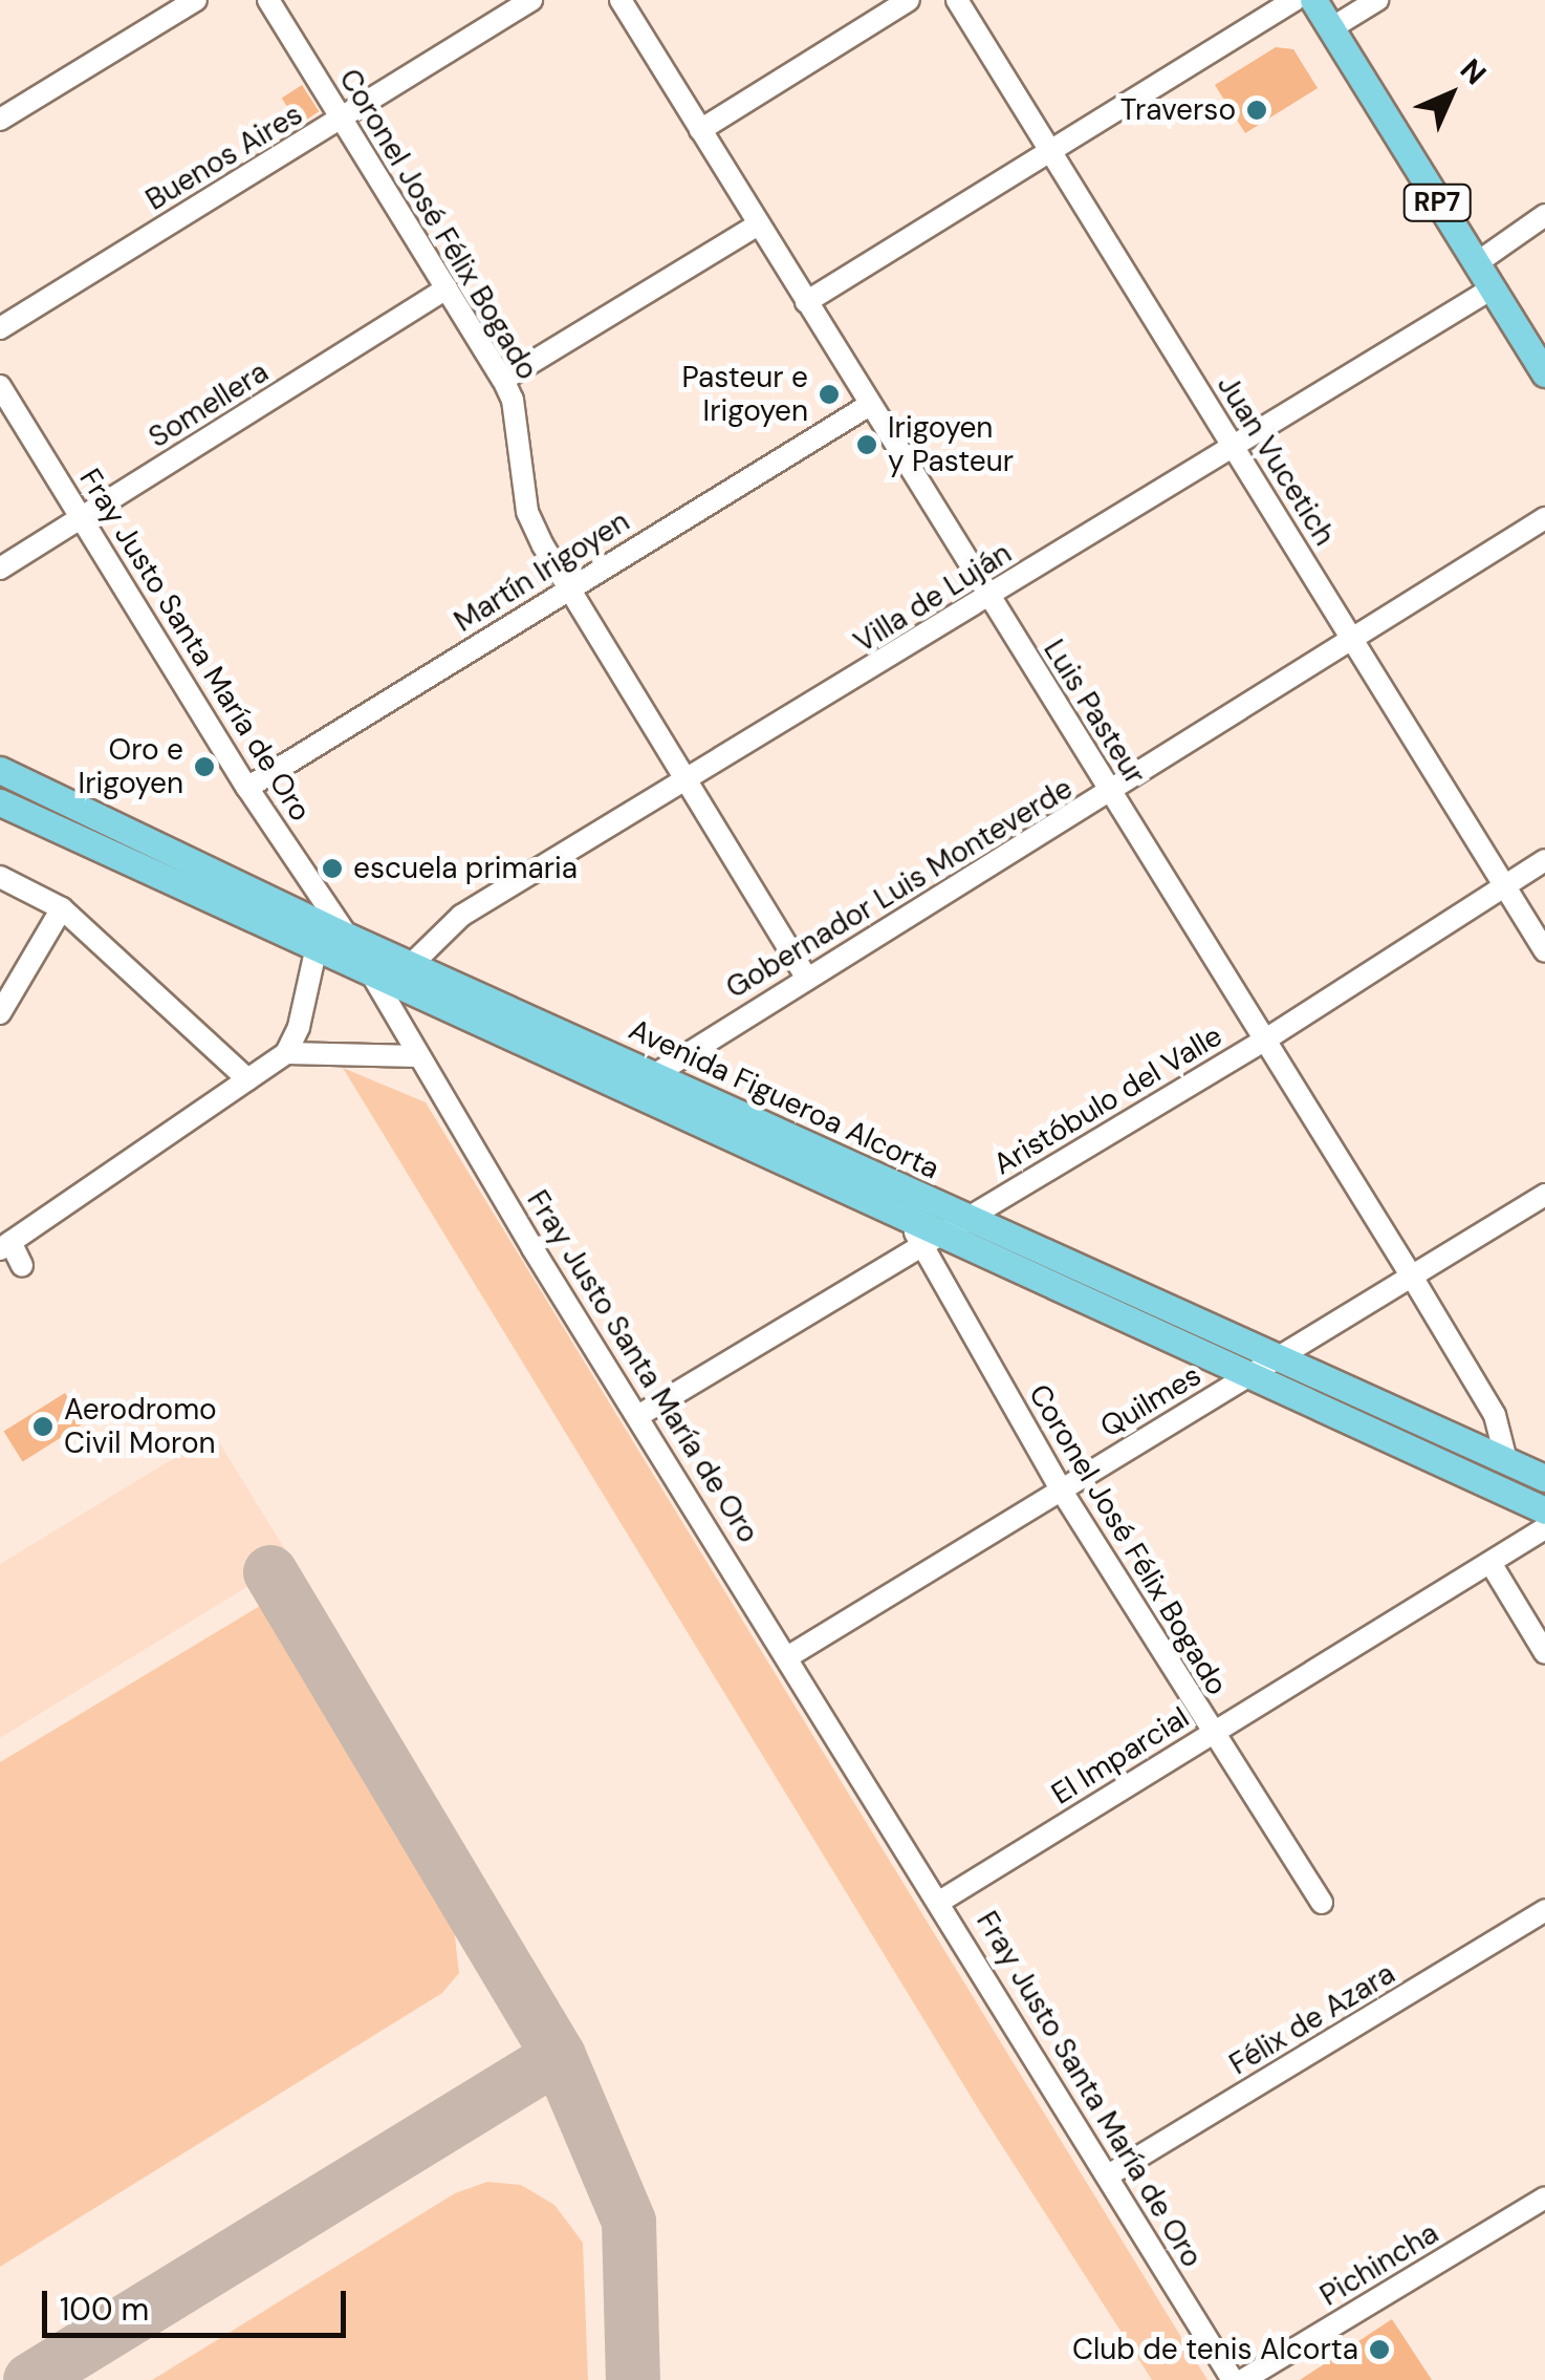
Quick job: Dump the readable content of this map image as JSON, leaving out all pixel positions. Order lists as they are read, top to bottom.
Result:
{
  "streets": {
    "main road": ["RP7", "Avenida Figueroa Alcorta"],
    "street": [
      "Buenos Aires",
      "Coronel José Félix Bogado",
      "Somellera",
      "Juan Vucetich",
      "Martín Irigoyen",
      "Villa de Luján",
      "Fray Justo Santa María de Oro",
      "Luis Pasteur",
      "Gobernador Luis Monteverde",
      "Aristóbulo del Valle",
      "Quilmes",
      "El Imparcial",
      "Félix de Azara",
      "Pichincha"
    ]
  },
  "crossings": [
    ["Buenos Aires", "Coronel José Félix Bogado"],
    ["RP7", "Villa de Luján"],
    ["Coronel José Félix Bogado", "Somellera"],
    ["Coronel José Félix Bogado", "Martín Irigoyen"],
    ["Coronel José Félix Bogado", "Villa de Luján"],
    ["Coronel José Félix Bogado", "Gobernador Luis Monteverde"],
    ["Coronel José Félix Bogado", "Avenida Figueroa Alcorta"],
    ["Coronel José Félix Bogado", "Aristóbulo del Valle"],
    ["Coronel José Félix Bogado", "Quilmes"],
    ["Coronel José Félix Bogado", "El Imparcial"],
    ["Somellera", "Fray Justo Santa María de Oro"],
    ["Juan Vucetich", "Villa de Luján"],
    ["Juan Vucetich", "Gobernador Luis Monteverde"],
    ["Juan Vucetich", "Aristóbulo del Valle"],
    ["Martín Irigoyen", "Fray Justo Santa María de Oro"],
    ["Martín Irigoyen", "Luis Pasteur"],
    ["Villa de Luján", "Luis Pasteur"],
    ["Villa de Luján", "Avenida Figueroa Alcorta"],
    ["Fray Justo Santa María de Oro", "Avenida Figueroa Alcorta"],
    ["Fray Justo Santa María de Oro", "Aristóbulo del Valle"],
    ["Fray Justo Santa María de Oro", "Quilmes"],
    ["Fray Justo Santa María de Oro", "El Imparcial"],
    ["Fray Justo Santa María de Oro", "Félix de Azara"],
    ["Luis Pasteur", "Gobernador Luis Monteverde"],
    ["Luis Pasteur", "Avenida Figueroa Alcorta"],
    ["Luis Pasteur", "Aristóbulo del Valle"],
    ["Luis Pasteur", "Quilmes"],
    ["Gobernador Luis Monteverde", "Avenida Figueroa Alcorta"],
    ["Avenida Figueroa Alcorta", "Aristóbulo del Valle"],
    ["Avenida Figueroa Alcorta", "Quilmes"]
  ],
  "places": [
    "Traverso",
    "Pasteur e Irigoyen",
    "Irigoyen y Pasteur",
    "Oro e Irigoyen",
    "escuela primaria",
    "Aerodromo Civil Moron",
    "Club de tenis Alcorta"
  ],
  "scale_bar": "100 m",
  "north": "top right"
}
